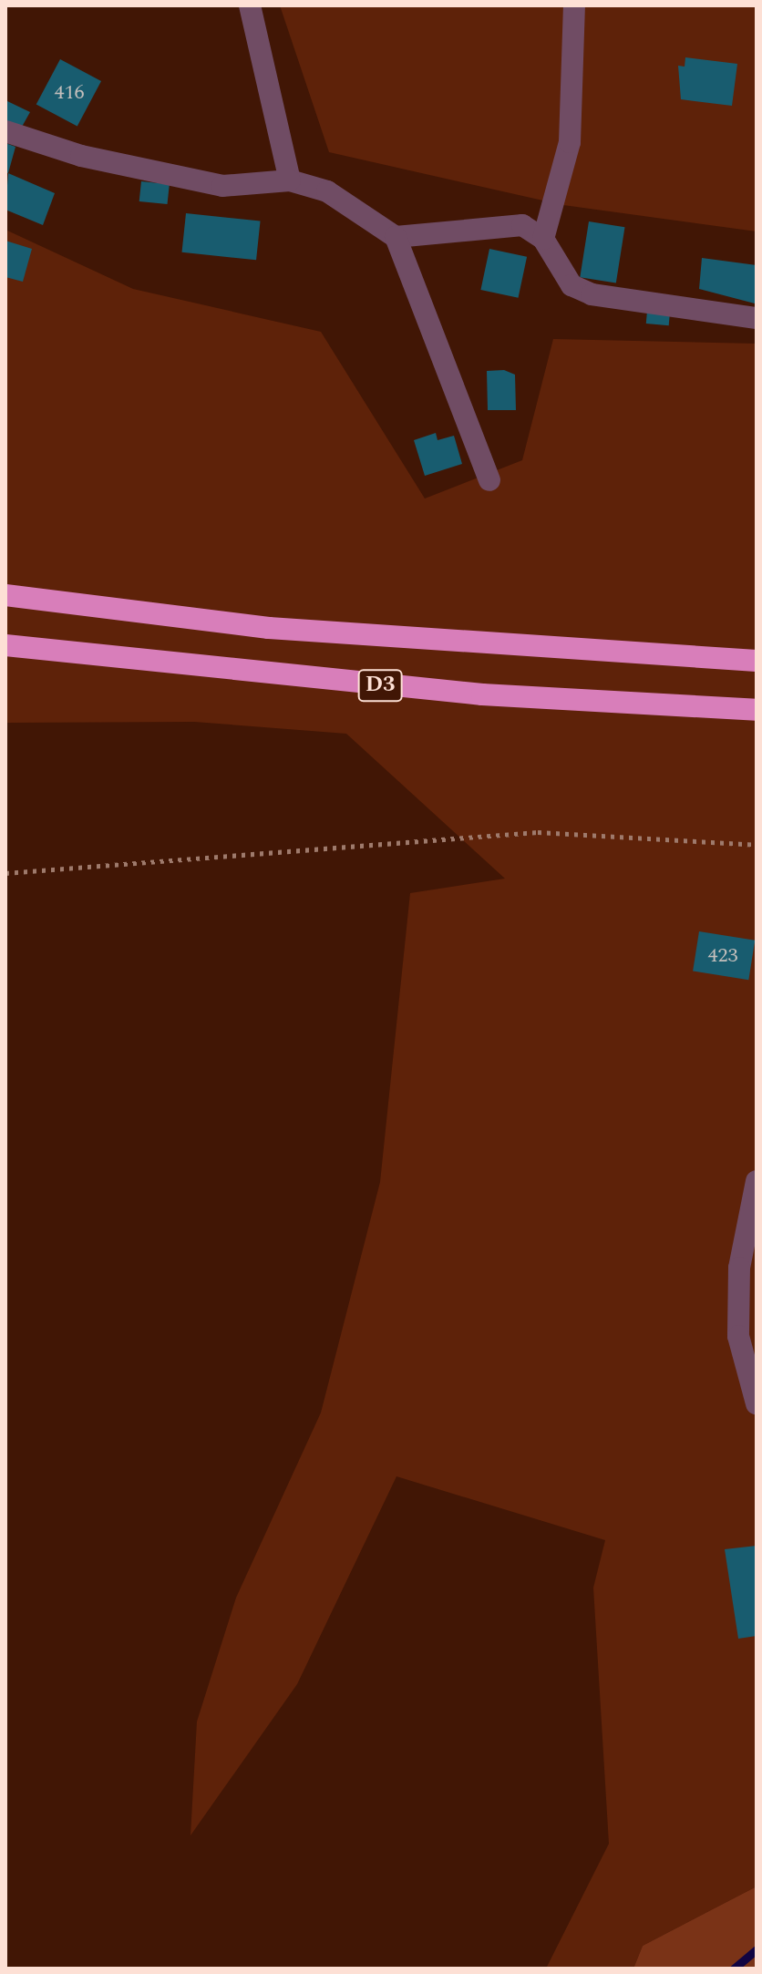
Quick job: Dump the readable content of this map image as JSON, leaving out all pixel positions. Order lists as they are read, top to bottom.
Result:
{
  "streets": {
    "highway": ["D3"]
  },
  "house_numbers": ["416", "423"]
}
